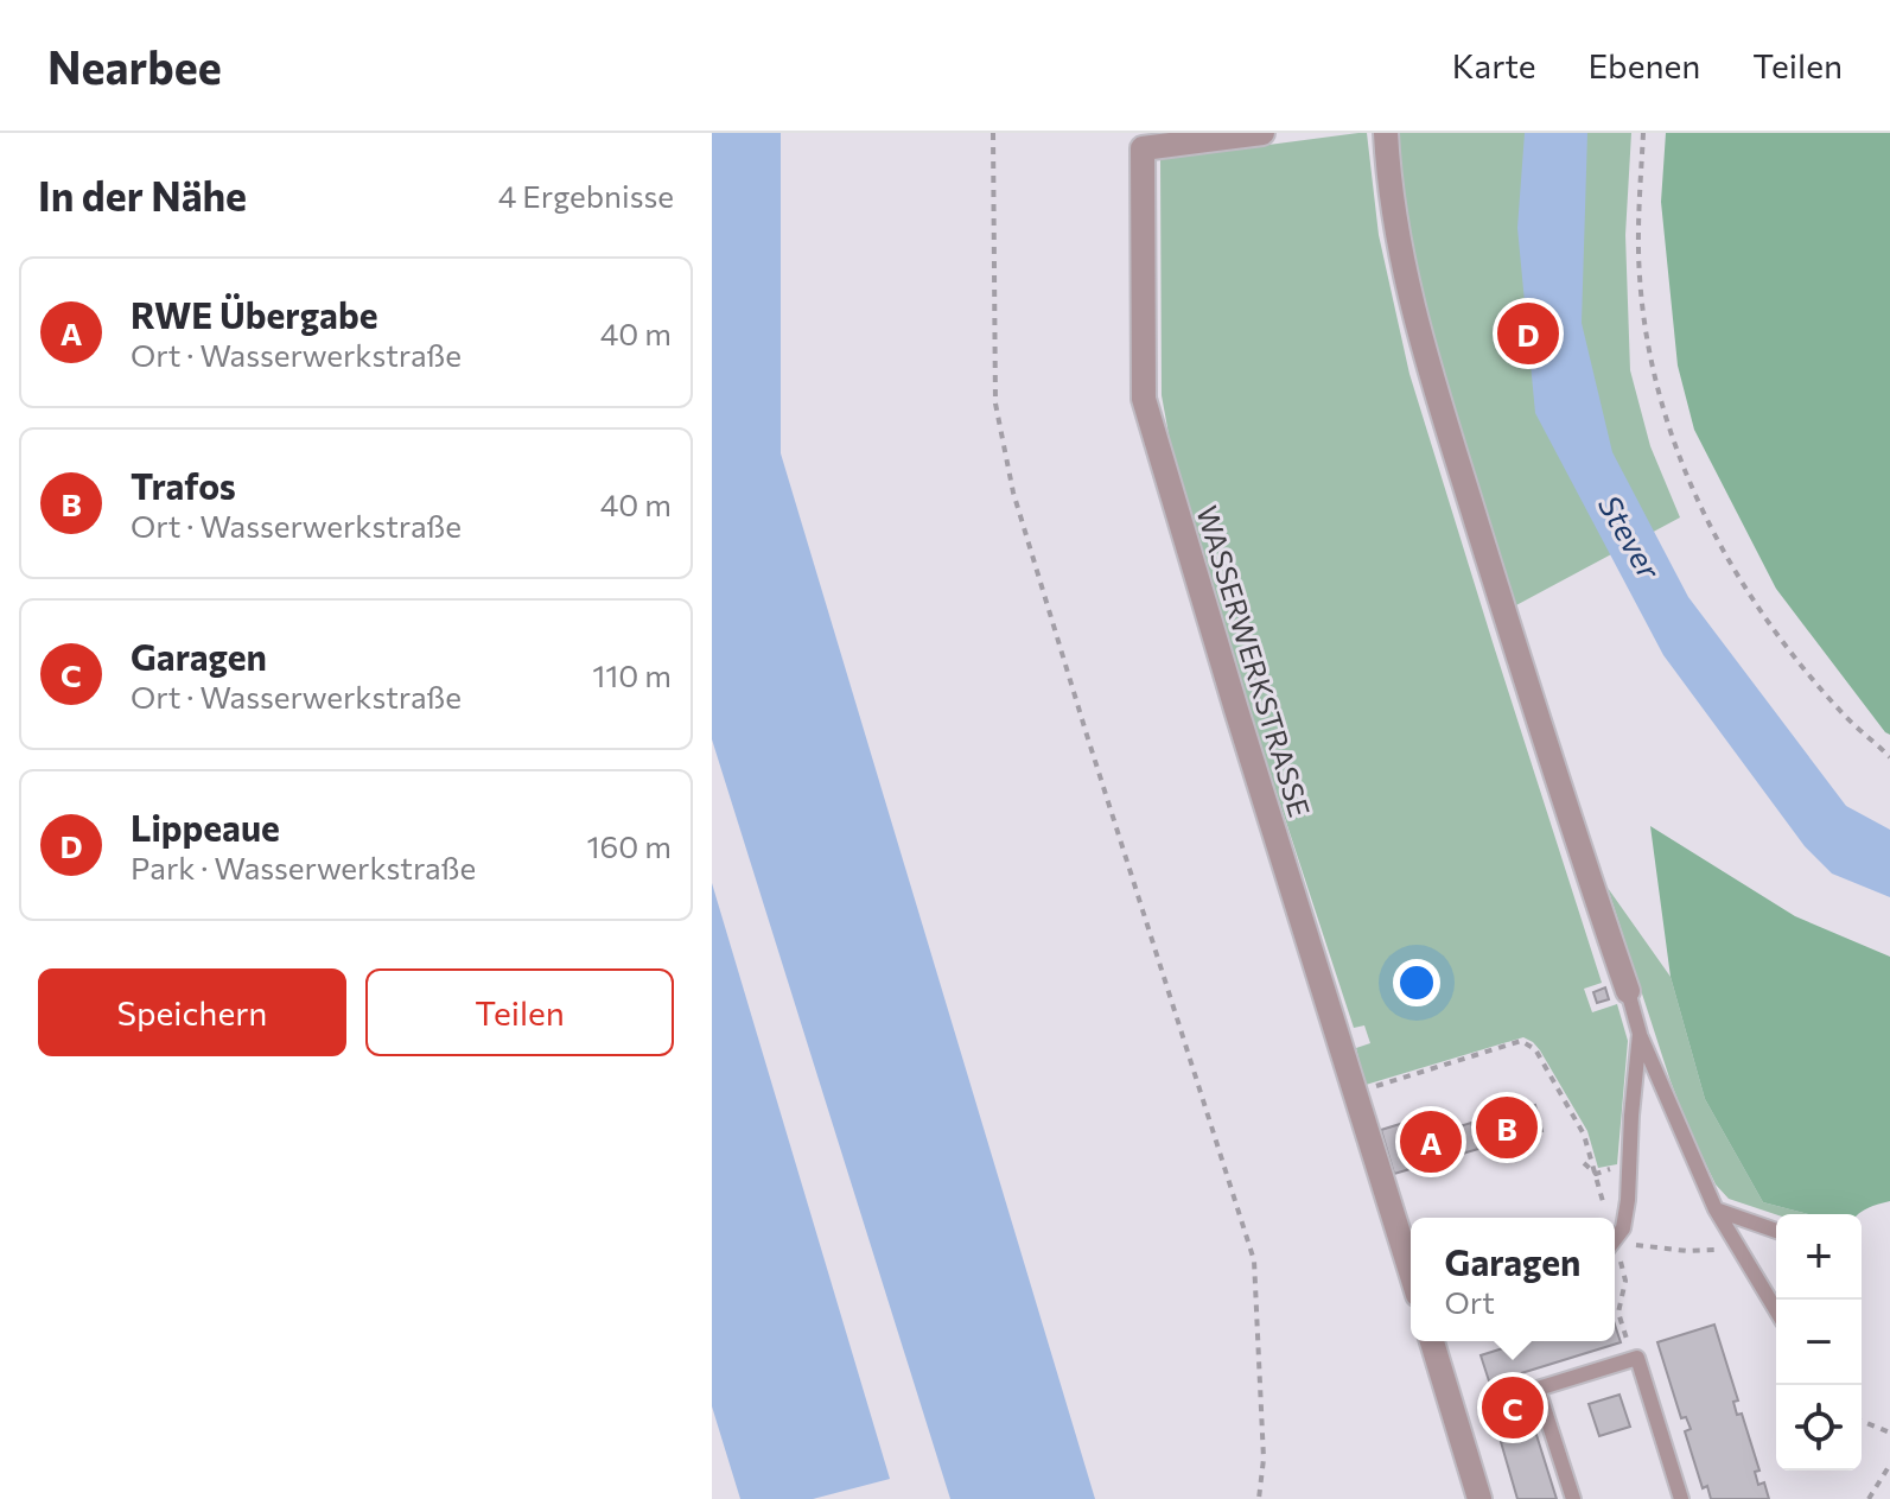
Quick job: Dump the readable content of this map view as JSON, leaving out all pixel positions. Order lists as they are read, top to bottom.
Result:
{
  "streets": {
    "street": ["WASSERWERKSTRASSE"]
  },
  "water": ["Stever"],
  "page": {
    "header": "Nearbee",
    "nav": ["Karte", "Ebenen", "Teilen"],
    "heading": ["In der Nähe", "4 Ergebnisse"],
    "list": [
      {
        "mark": "A",
        "name": "RWE Übergabe",
        "note": "Ort · Wasserwerkstraße",
        "value": "40 m"
      },
      {
        "mark": "B",
        "name": "Trafos",
        "note": "Ort · Wasserwerkstraße",
        "value": "40 m"
      },
      {
        "mark": "C",
        "name": "Garagen",
        "note": "Ort · Wasserwerkstraße",
        "value": "110 m"
      },
      {
        "mark": "D",
        "name": "Lippeaue",
        "note": "Park · Wasserwerkstraße",
        "value": "160 m"
      }
    ],
    "pins": [
      "D",
      "B",
      "A",
      "C"
    ],
    "buttons": ["Speichern", "Teilen"],
    "map_buttons": ["+", "−"],
    "popup": ["Garagen", "Ort"]
  }
}
